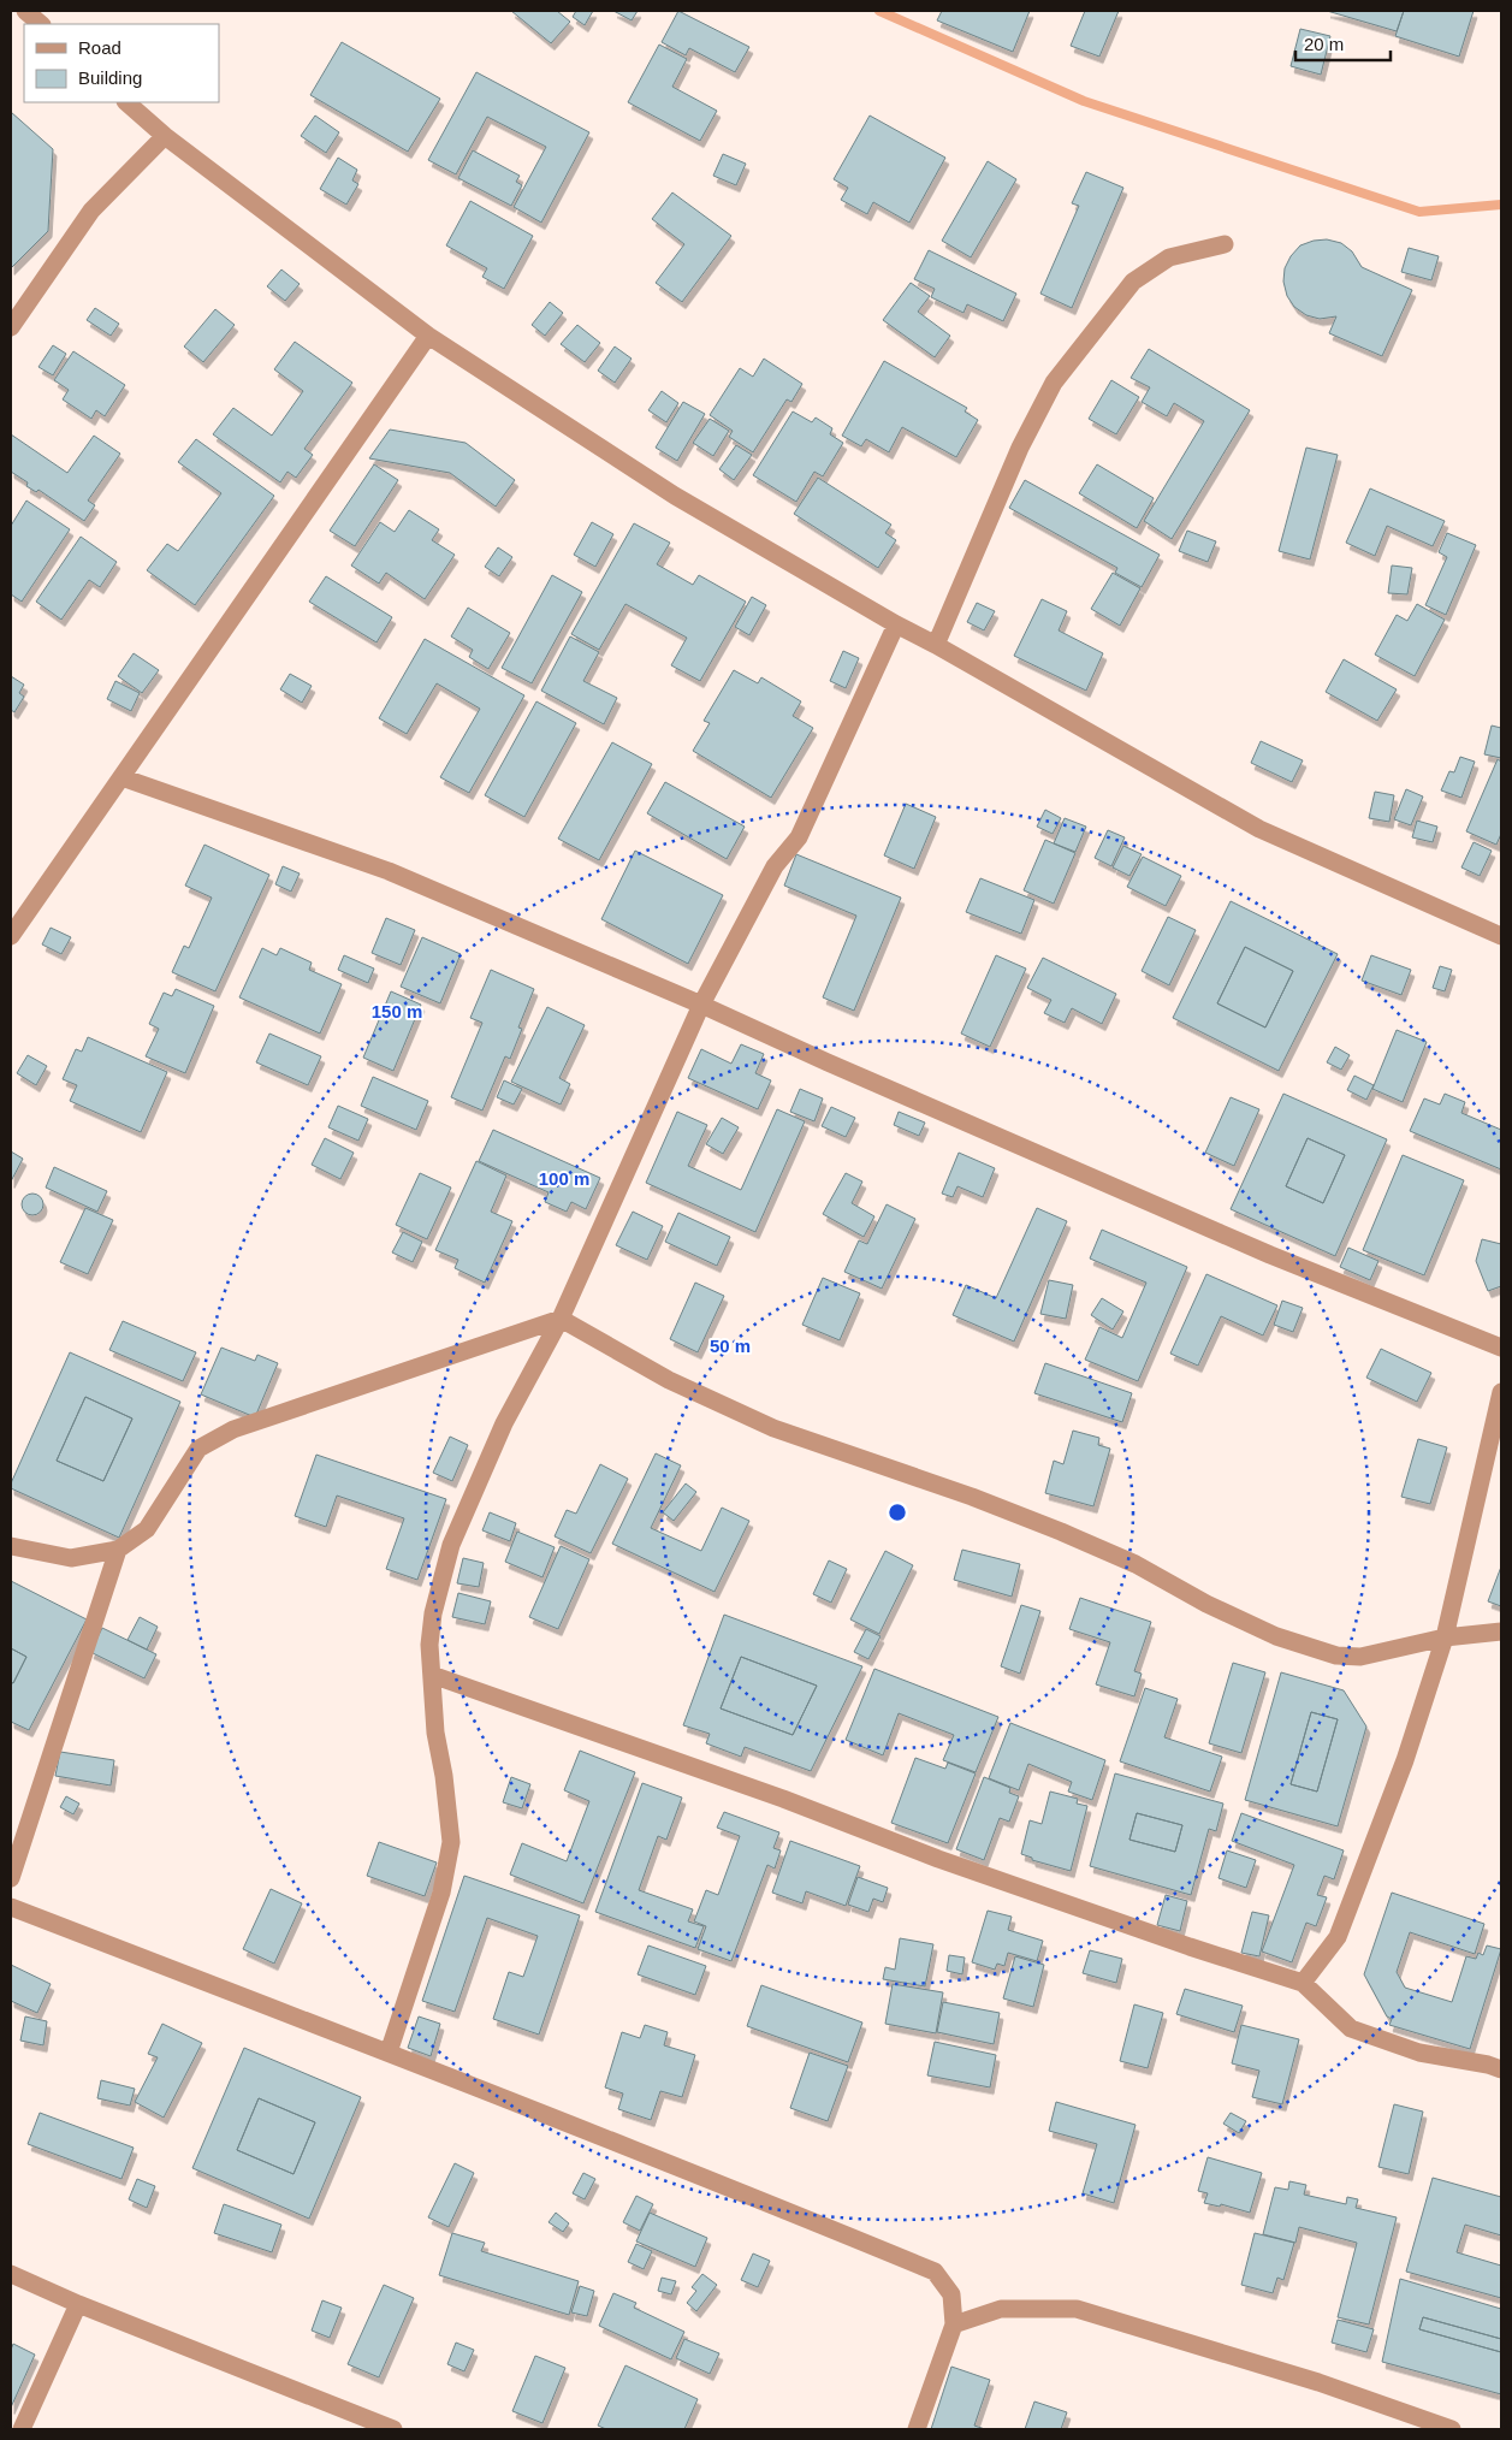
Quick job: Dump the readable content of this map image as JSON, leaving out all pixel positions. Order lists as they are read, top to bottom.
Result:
{
  "legend": ["Road", "Building"],
  "scale_bar": "20 m",
  "rings": ["150 m", "100 m", "50 m"]
}
